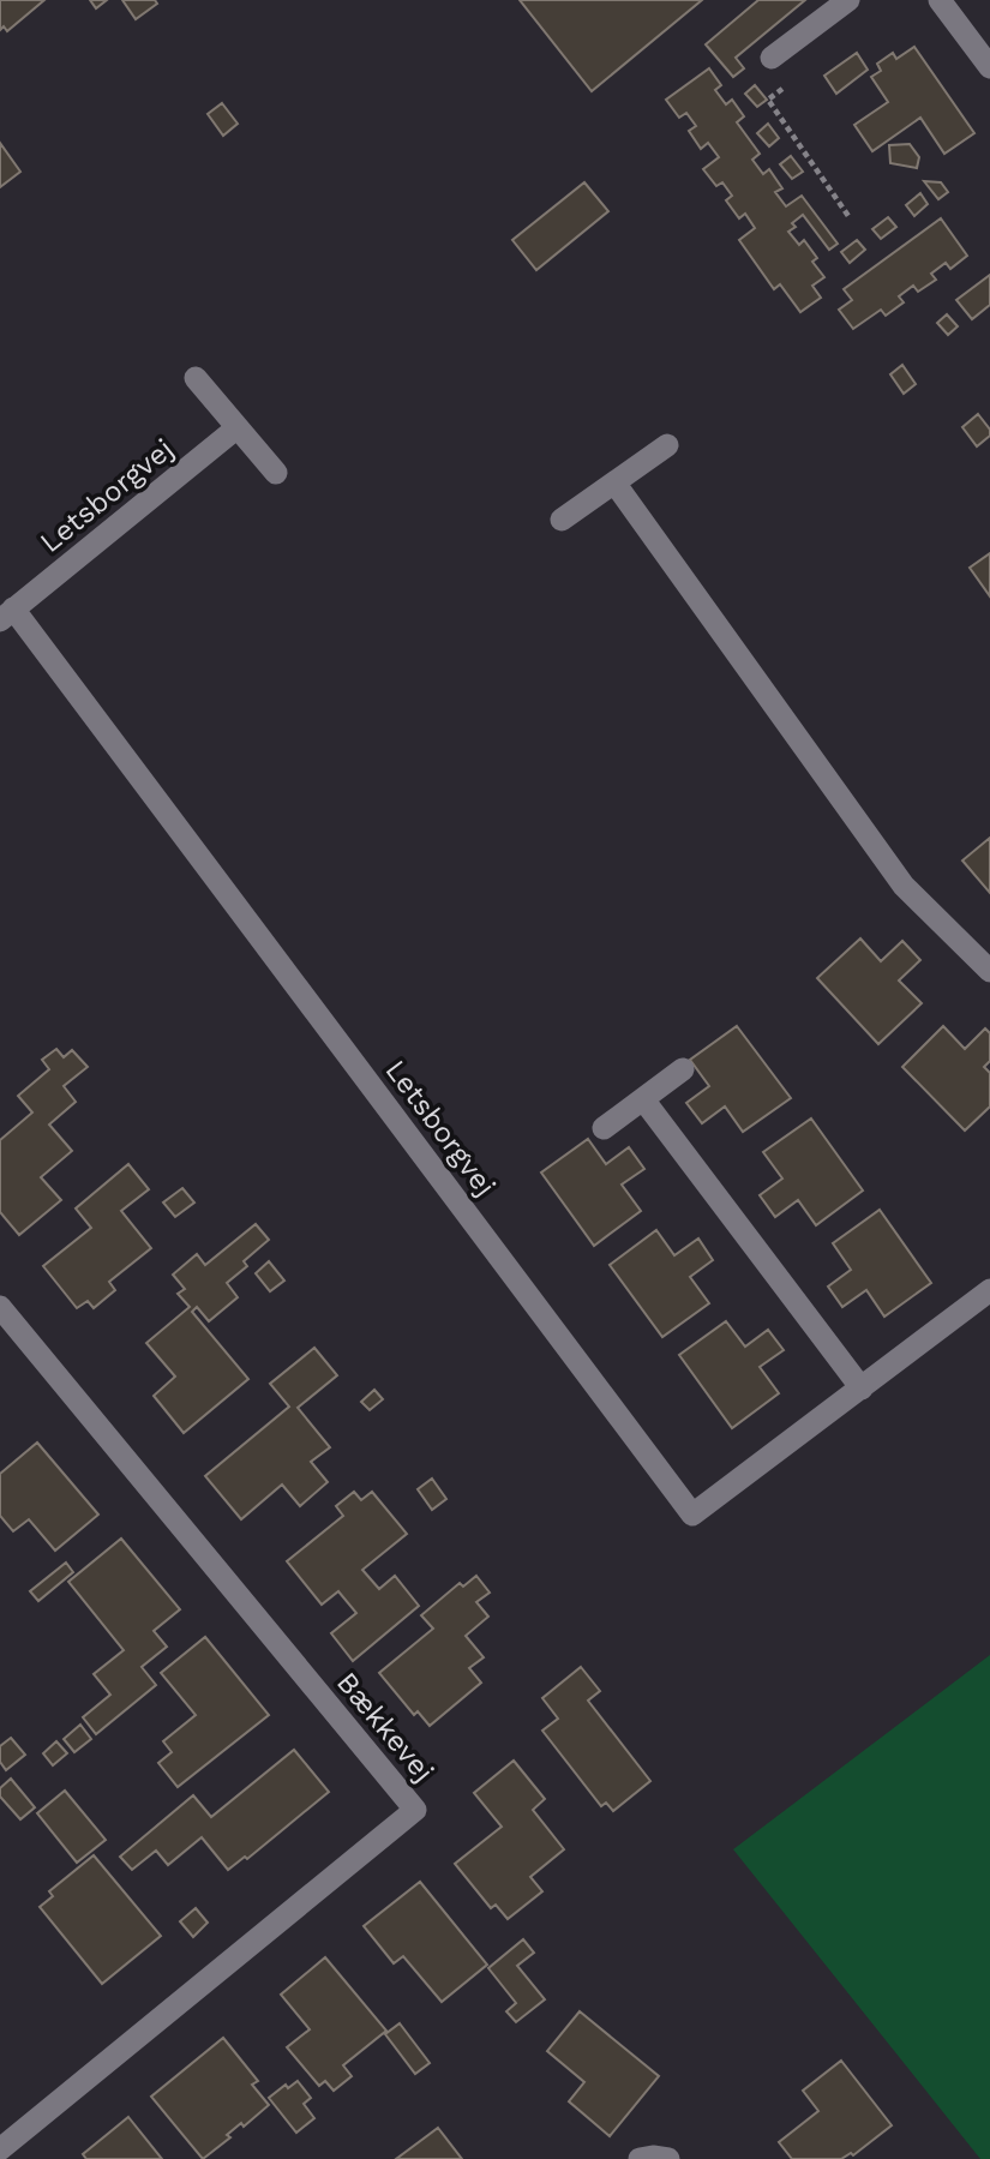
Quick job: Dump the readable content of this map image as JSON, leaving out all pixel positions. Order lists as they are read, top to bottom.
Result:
{
  "streets": {
    "street": ["Letsborgvej", "Bækkevej"]
  }
}
